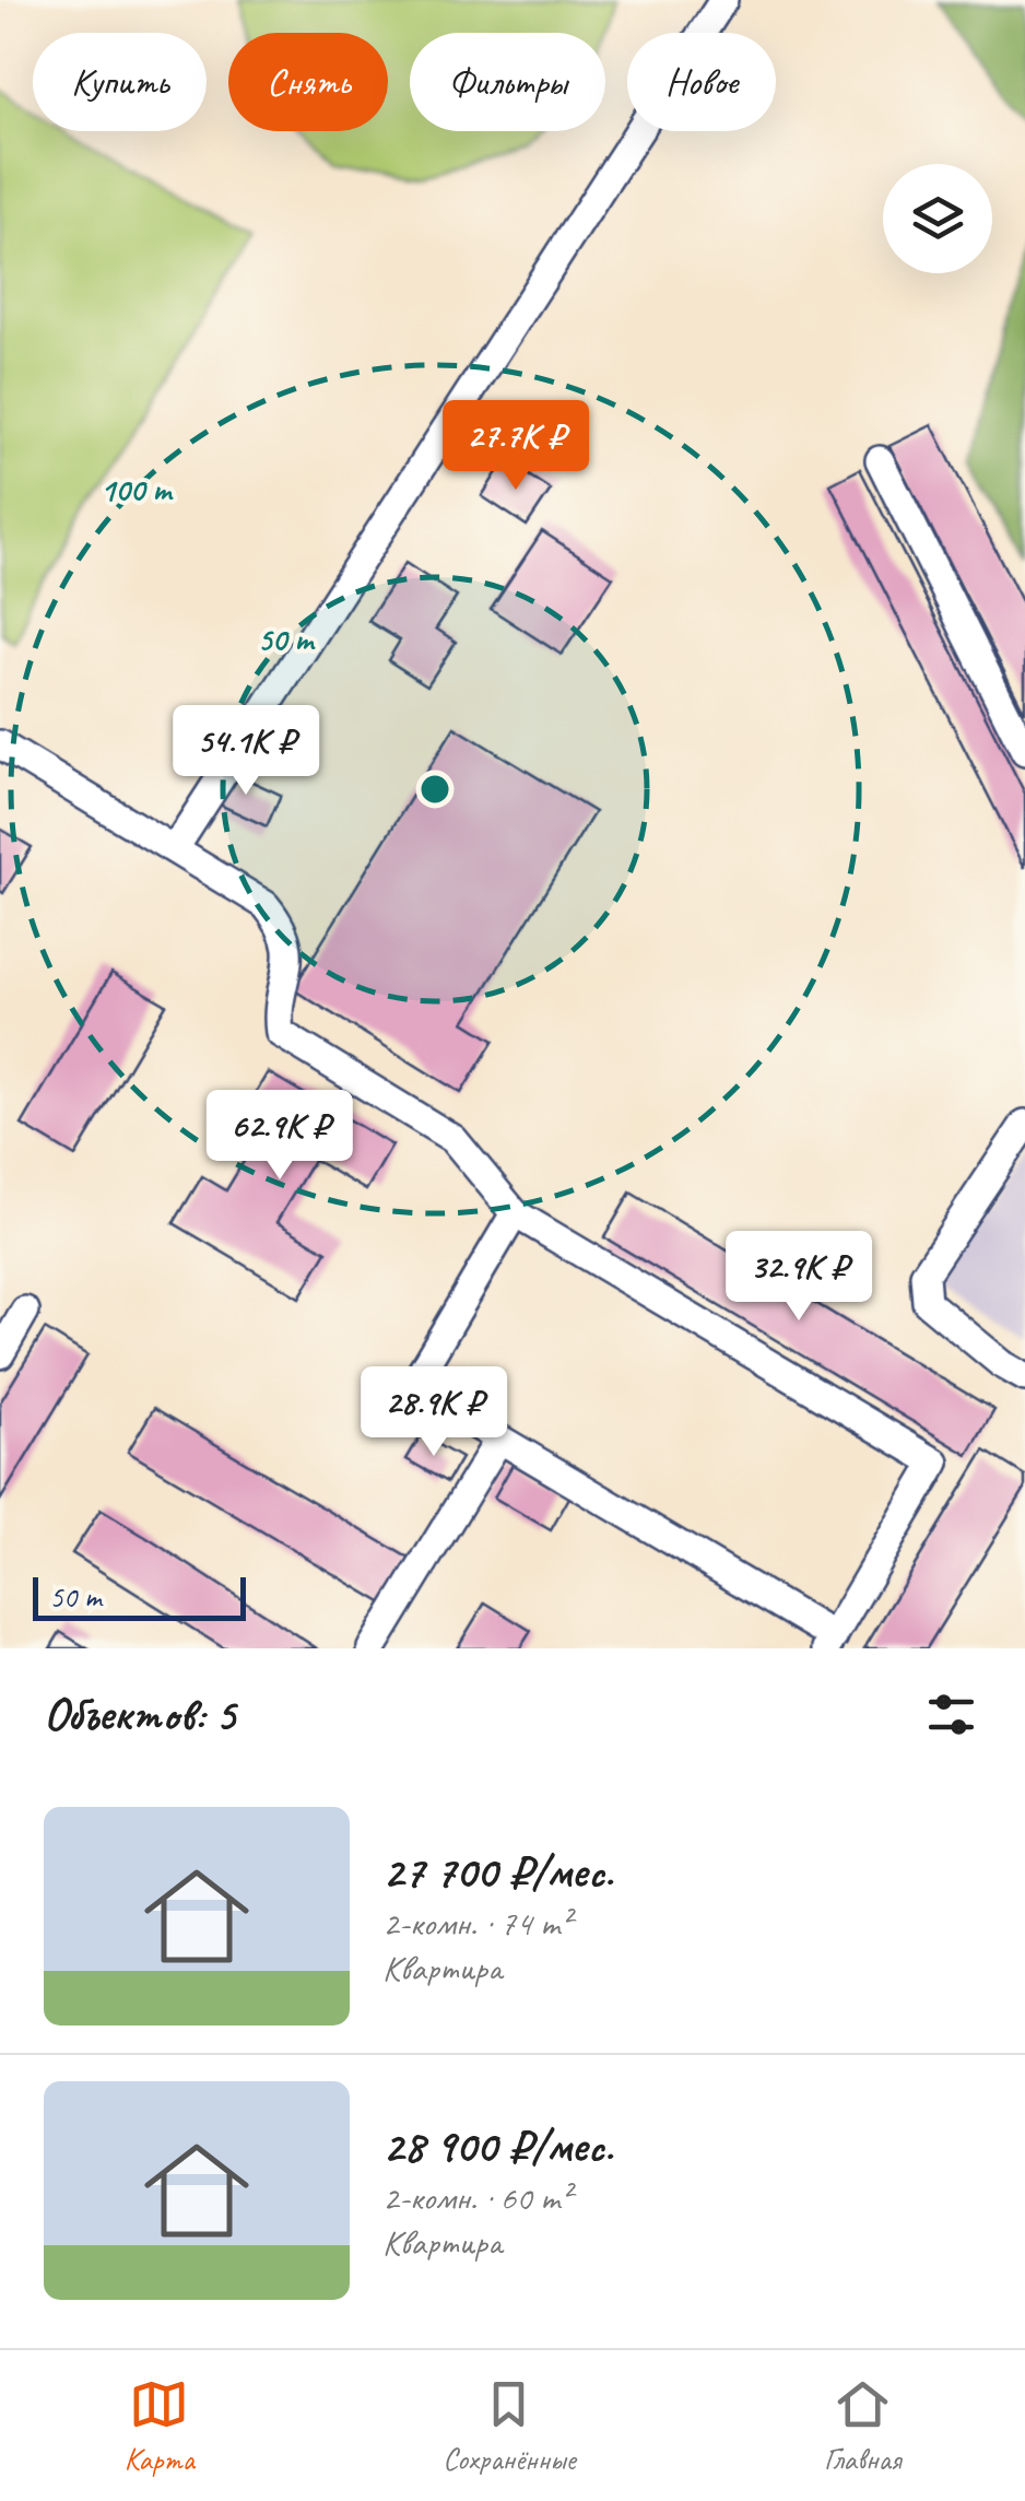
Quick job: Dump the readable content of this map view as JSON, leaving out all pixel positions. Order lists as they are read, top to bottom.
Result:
{
  "scale_bar": "50 m",
  "page": {
    "chip": [
      "Купить",
      "Снять",
      "Фильтры",
      "Новое"
    ],
    "price": [
      "27.7K ₽",
      "54.1K ₽",
      "62.9K ₽",
      "32.9K ₽",
      "28.9K ₽"
    ],
    "scale": "50 m",
    "heading": "Объектов: 5",
    "list": [
      {
        "name": "27 700 ₽/мес.",
        "note": "2-комн. · 74 m² · Квартира"
      },
      {
        "name": "28 900 ₽/мес.",
        "note": "2-комн. · 60 m² · Квартира"
      }
    ],
    "tabs": ["Карта", "Сохранённые", "Главная"]
  },
  "rings": ["100 m", "50 m"]
}
